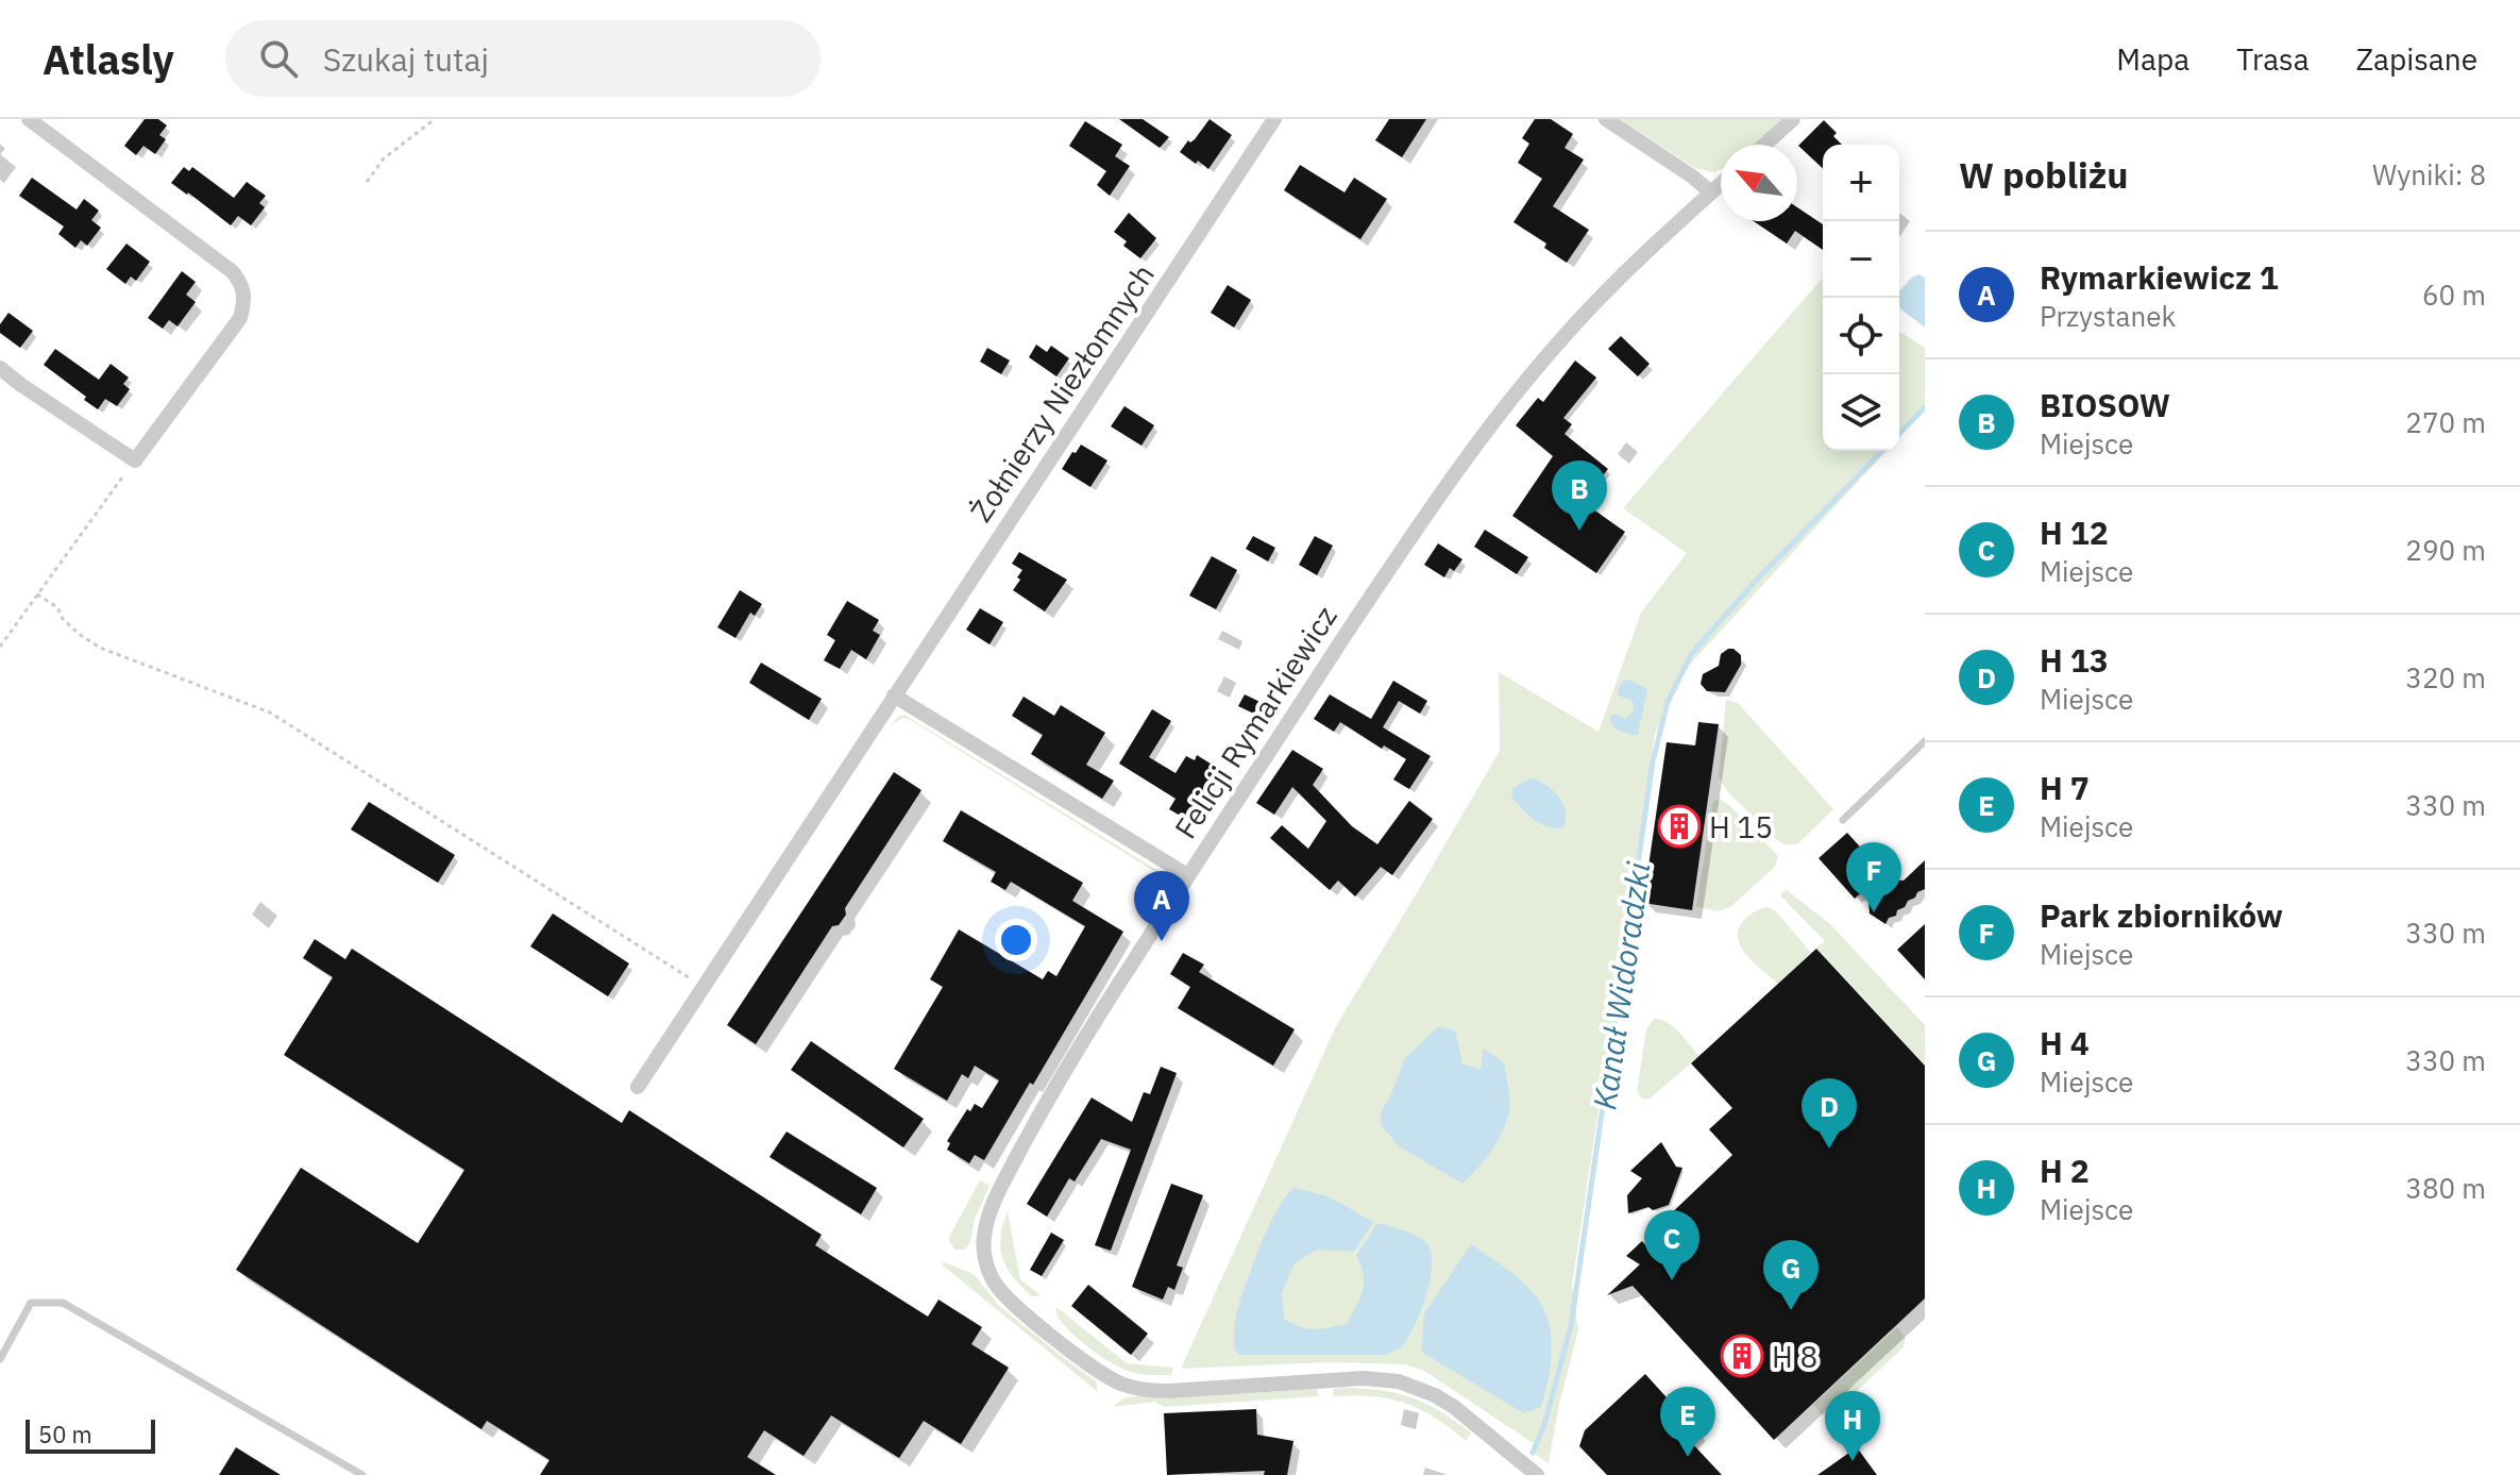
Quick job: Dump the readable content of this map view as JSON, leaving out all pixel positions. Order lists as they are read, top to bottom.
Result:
{
  "streets": {
    "street": ["Żołnierzy Niezłomnych", "Felicji Rymarkiewicz"]
  },
  "water": ["Kanał Widoradzki"],
  "places": {
    "building": ["H 15", "H 8"]
  },
  "scale_bar": "50 m",
  "north": "top left",
  "page": {
    "header": "Atlasly",
    "search": "Szukaj tutaj",
    "nav": ["Mapa", "Trasa", "Zapisane"],
    "heading": ["W pobliżu", "Wyniki: 8"],
    "map_buttons": ["+", "−"],
    "list": [
      {
        "mark": "A",
        "name": "Rymarkiewicz 1",
        "note": "Przystanek",
        "value": "60 m"
      },
      {
        "mark": "B",
        "name": "BIOSOW",
        "note": "Miejsce",
        "value": "270 m"
      },
      {
        "mark": "C",
        "name": "H 12",
        "note": "Miejsce",
        "value": "290 m"
      },
      {
        "mark": "D",
        "name": "H 13",
        "note": "Miejsce",
        "value": "320 m"
      },
      {
        "mark": "E",
        "name": "H 7",
        "note": "Miejsce",
        "value": "330 m"
      },
      {
        "mark": "F",
        "name": "Park zbiorników",
        "note": "Miejsce",
        "value": "330 m"
      },
      {
        "mark": "G",
        "name": "H 4",
        "note": "Miejsce",
        "value": "330 m"
      },
      {
        "mark": "H",
        "name": "H 2",
        "note": "Miejsce",
        "value": "380 m"
      }
    ],
    "pins": [
      "B",
      "F",
      "A",
      "D",
      "C",
      "G",
      "E",
      "H"
    ],
    "scale": "50 m"
  }
}
